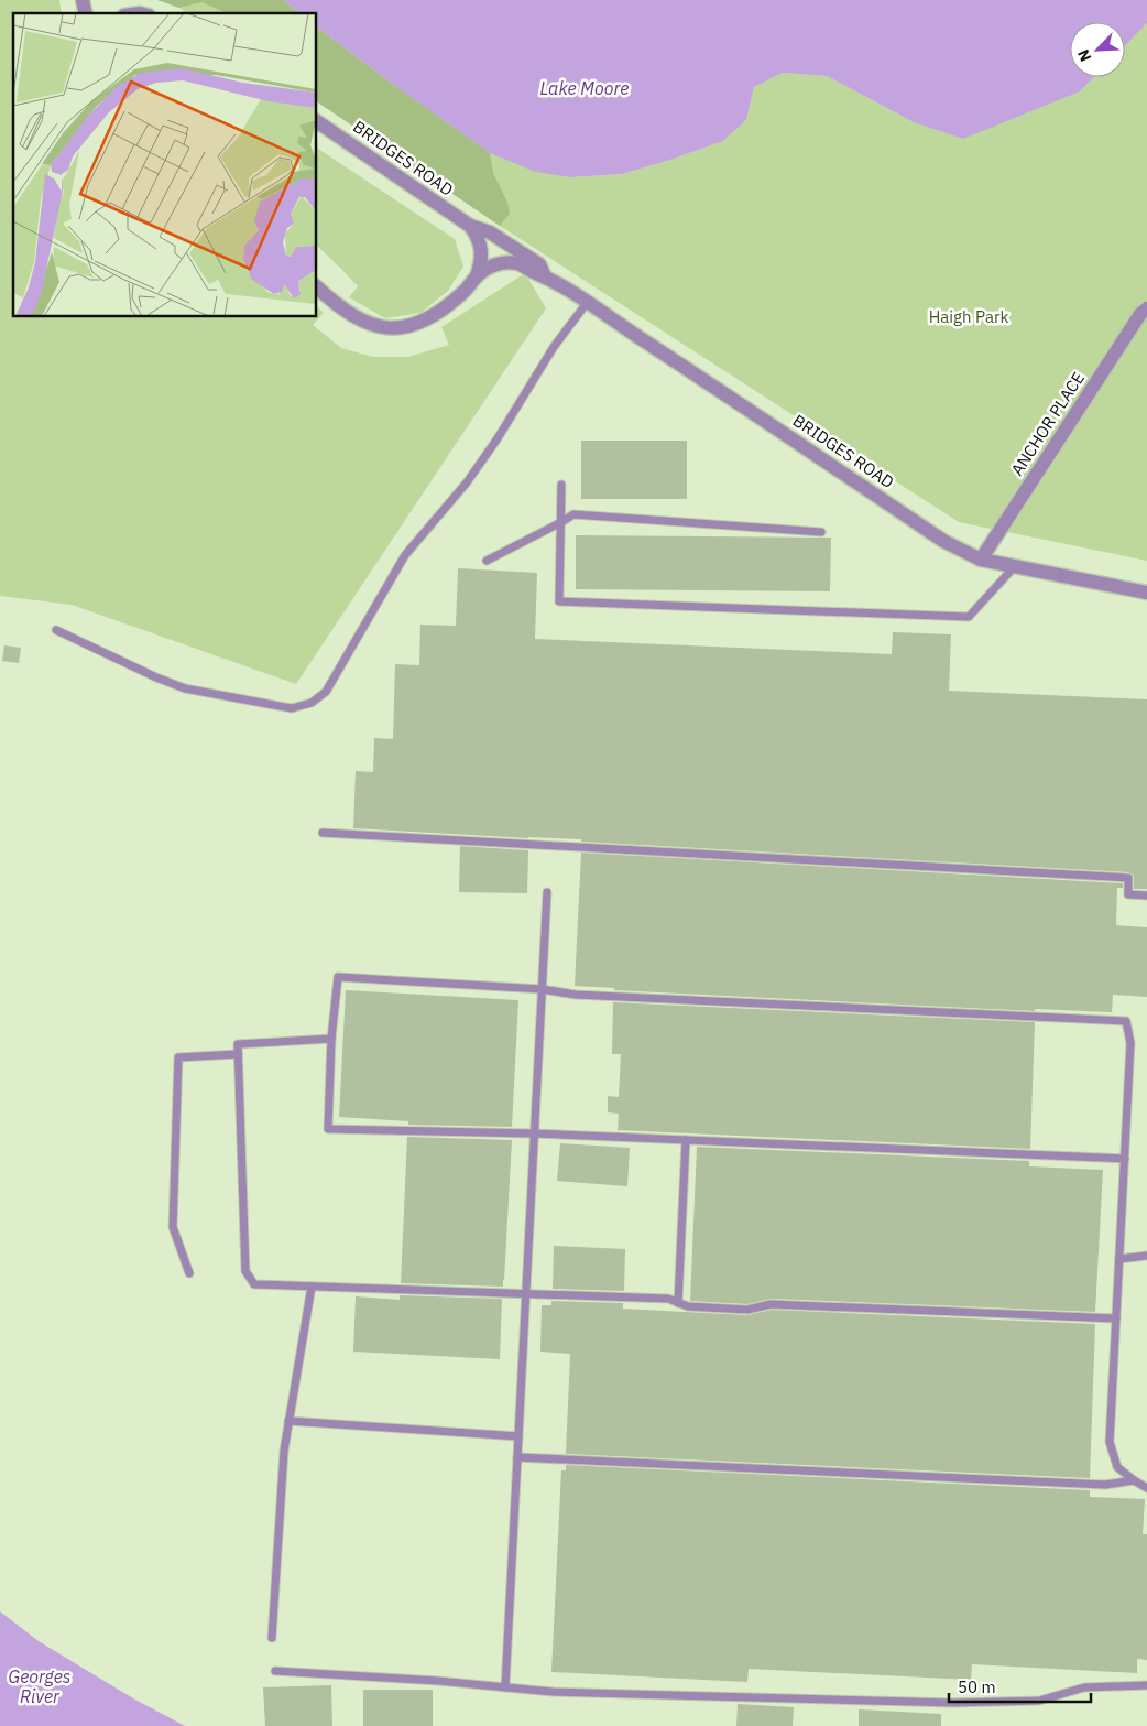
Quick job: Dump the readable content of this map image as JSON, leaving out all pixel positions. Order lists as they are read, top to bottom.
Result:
{
  "streets": {
    "street": ["BRIDGES ROAD", "ANCHOR PLACE"]
  },
  "crossings": [
    ["BRIDGES ROAD", "ANCHOR PLACE"]
  ],
  "water": ["Lake Moore", "Georges River"],
  "parks": ["Haigh Park"],
  "scale_bar": "50 m",
  "north": "bottom left"
}
